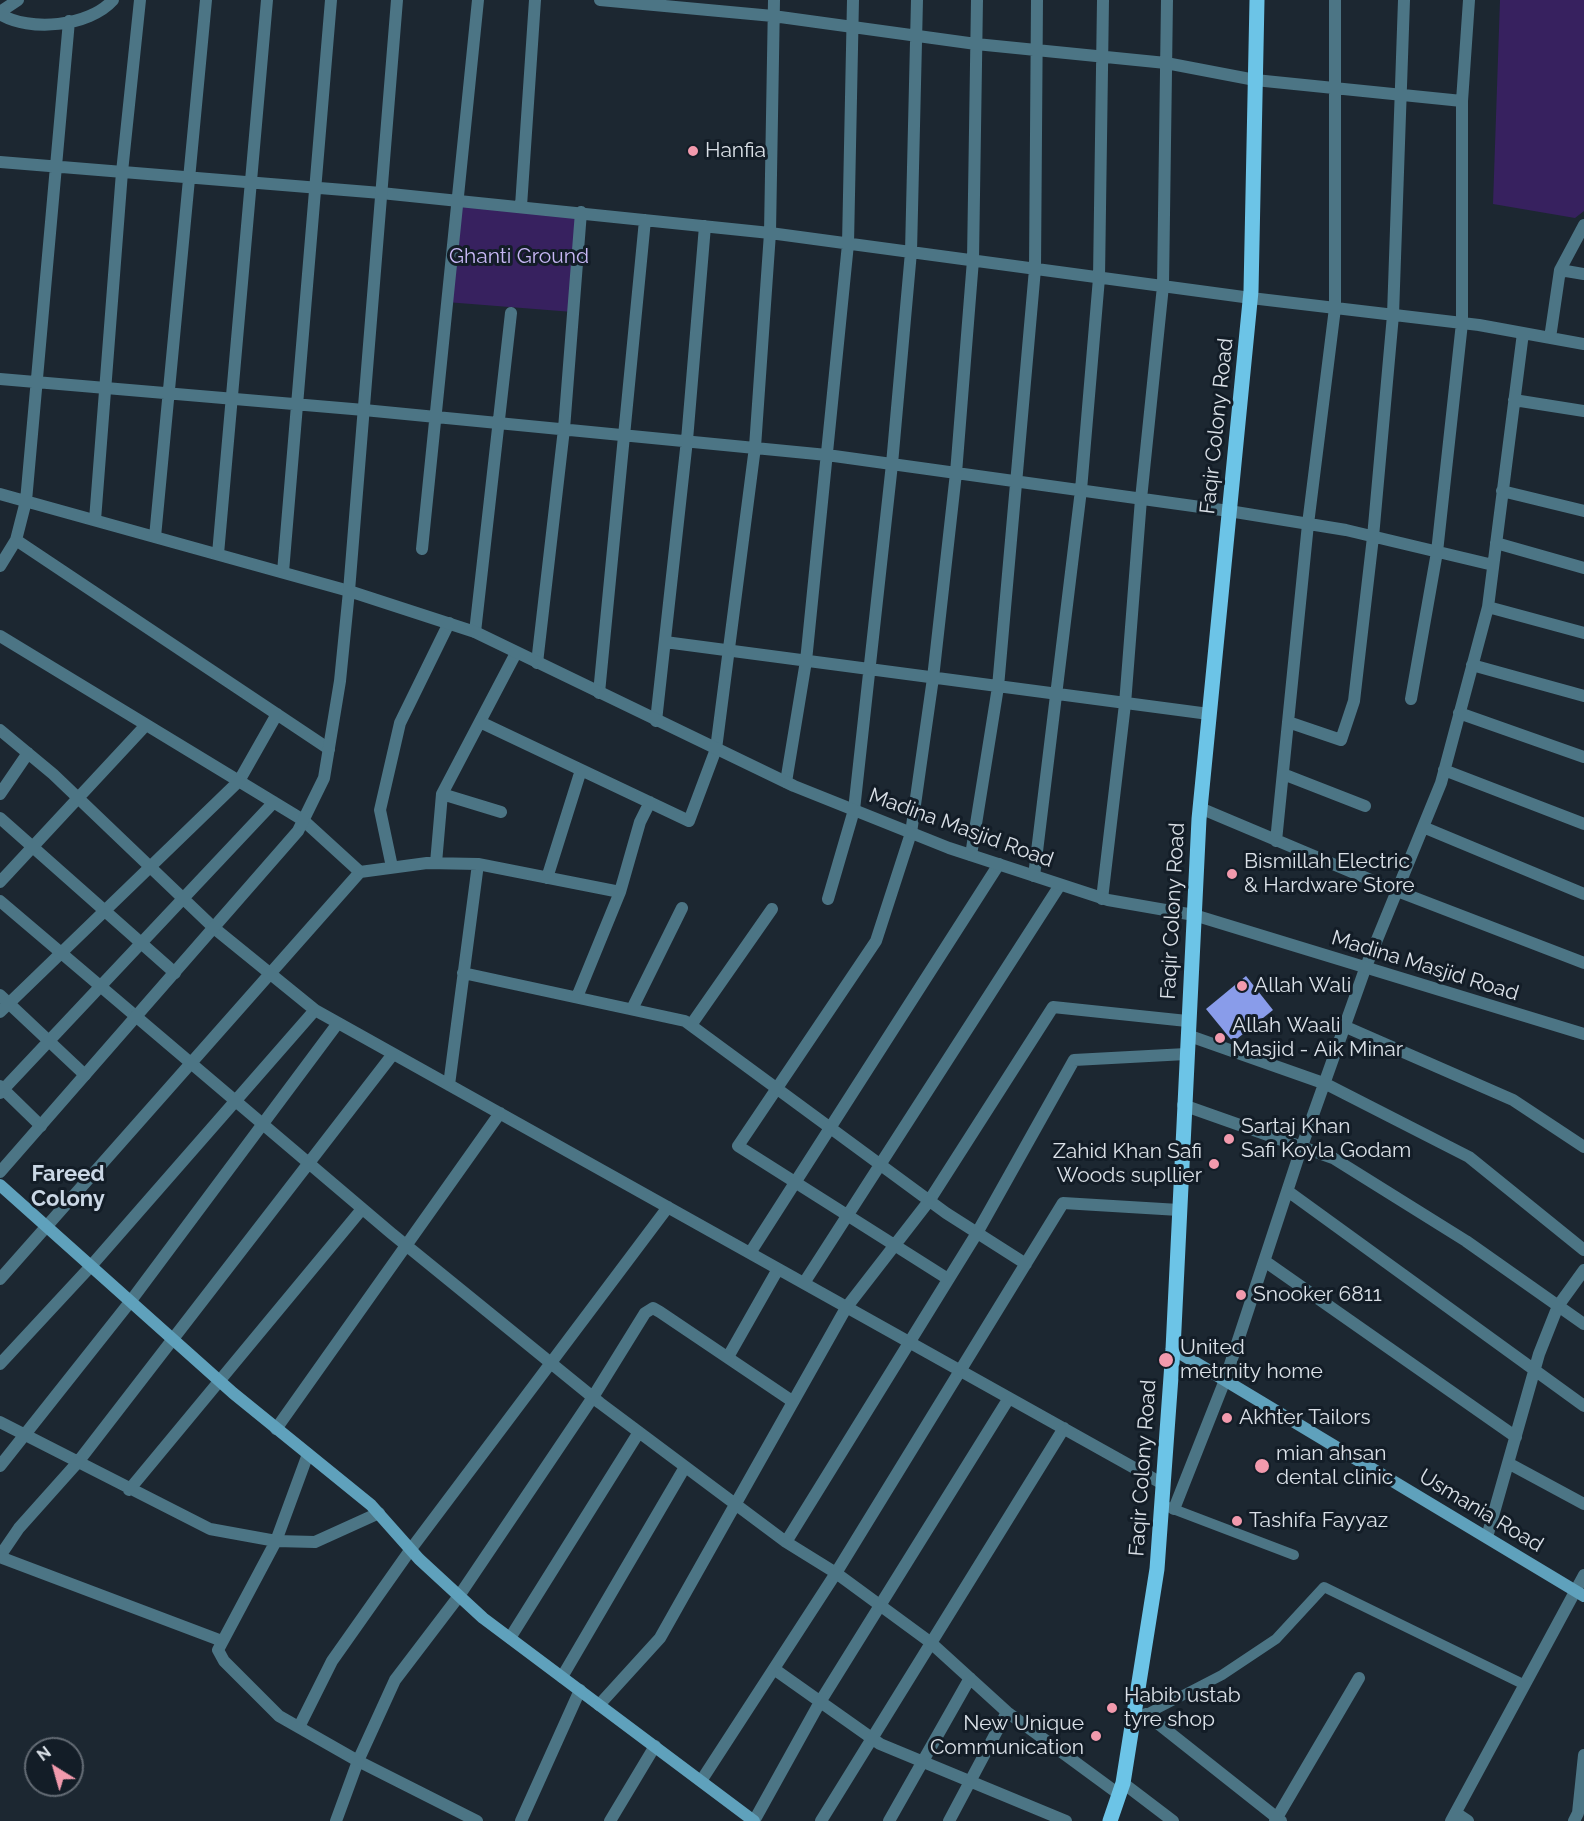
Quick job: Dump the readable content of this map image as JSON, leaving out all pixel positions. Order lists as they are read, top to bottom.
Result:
{
  "streets": {
    "main road": ["Faqir Colony Road", "Usmania Road"],
    "street": ["Madina Masjid Road"]
  },
  "crossings": [
    ["Faqir Colony Road", "Madina Masjid Road"],
    ["Faqir Colony Road", "Usmania Road"]
  ],
  "districts": ["Fareed Colony"],
  "parks": ["Ghanti Ground"],
  "places": [
    "Hanfia",
    "Bismillah Electric & Hardware Store",
    "Allah Wali",
    "Allah Waali Masjid - Aik Minar",
    "Sartaj Khan Safi Koyla Godam",
    "Zahid Khan Safi Woods supllier",
    "Snooker 6811",
    "United metrnity home",
    "Akhter Tailors",
    "mian ahsan dental clinic",
    "Tashifa Fayyaz",
    "Habib ustab tyre shop",
    "New Unique Communication"
  ],
  "north": "top left"
}
